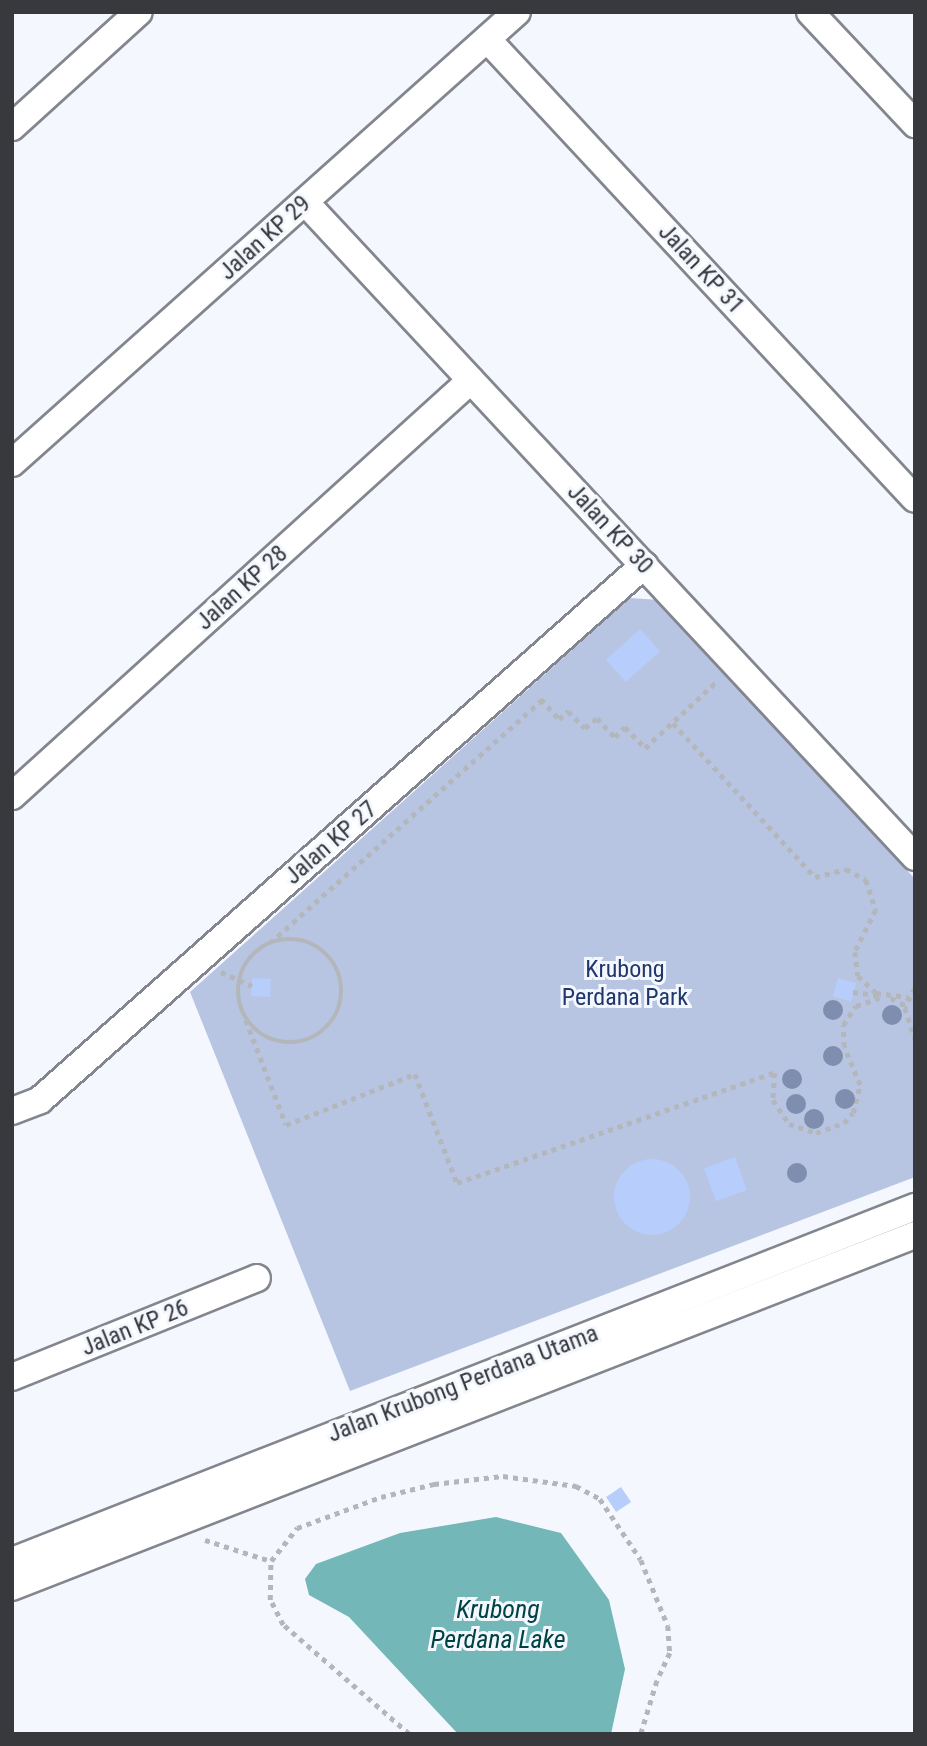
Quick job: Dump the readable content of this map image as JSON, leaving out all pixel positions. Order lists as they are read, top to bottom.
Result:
{
  "streets": {
    "street": [
      "Jalan KP 29",
      "Jalan KP 31",
      "Jalan KP 30",
      "Jalan KP 28",
      "Jalan KP 27",
      "Jalan KP 26",
      "Jalan Krubong Perdana Utama"
    ]
  },
  "crossings": [
    ["Jalan KP 29", "Jalan KP 31"],
    ["Jalan KP 29", "Jalan KP 30"],
    ["Jalan KP 30", "Jalan KP 28"],
    ["Jalan KP 30", "Jalan KP 27"]
  ],
  "water": ["Krubong Perdana Lake"],
  "parks": ["Krubong Perdana Park"]
}
